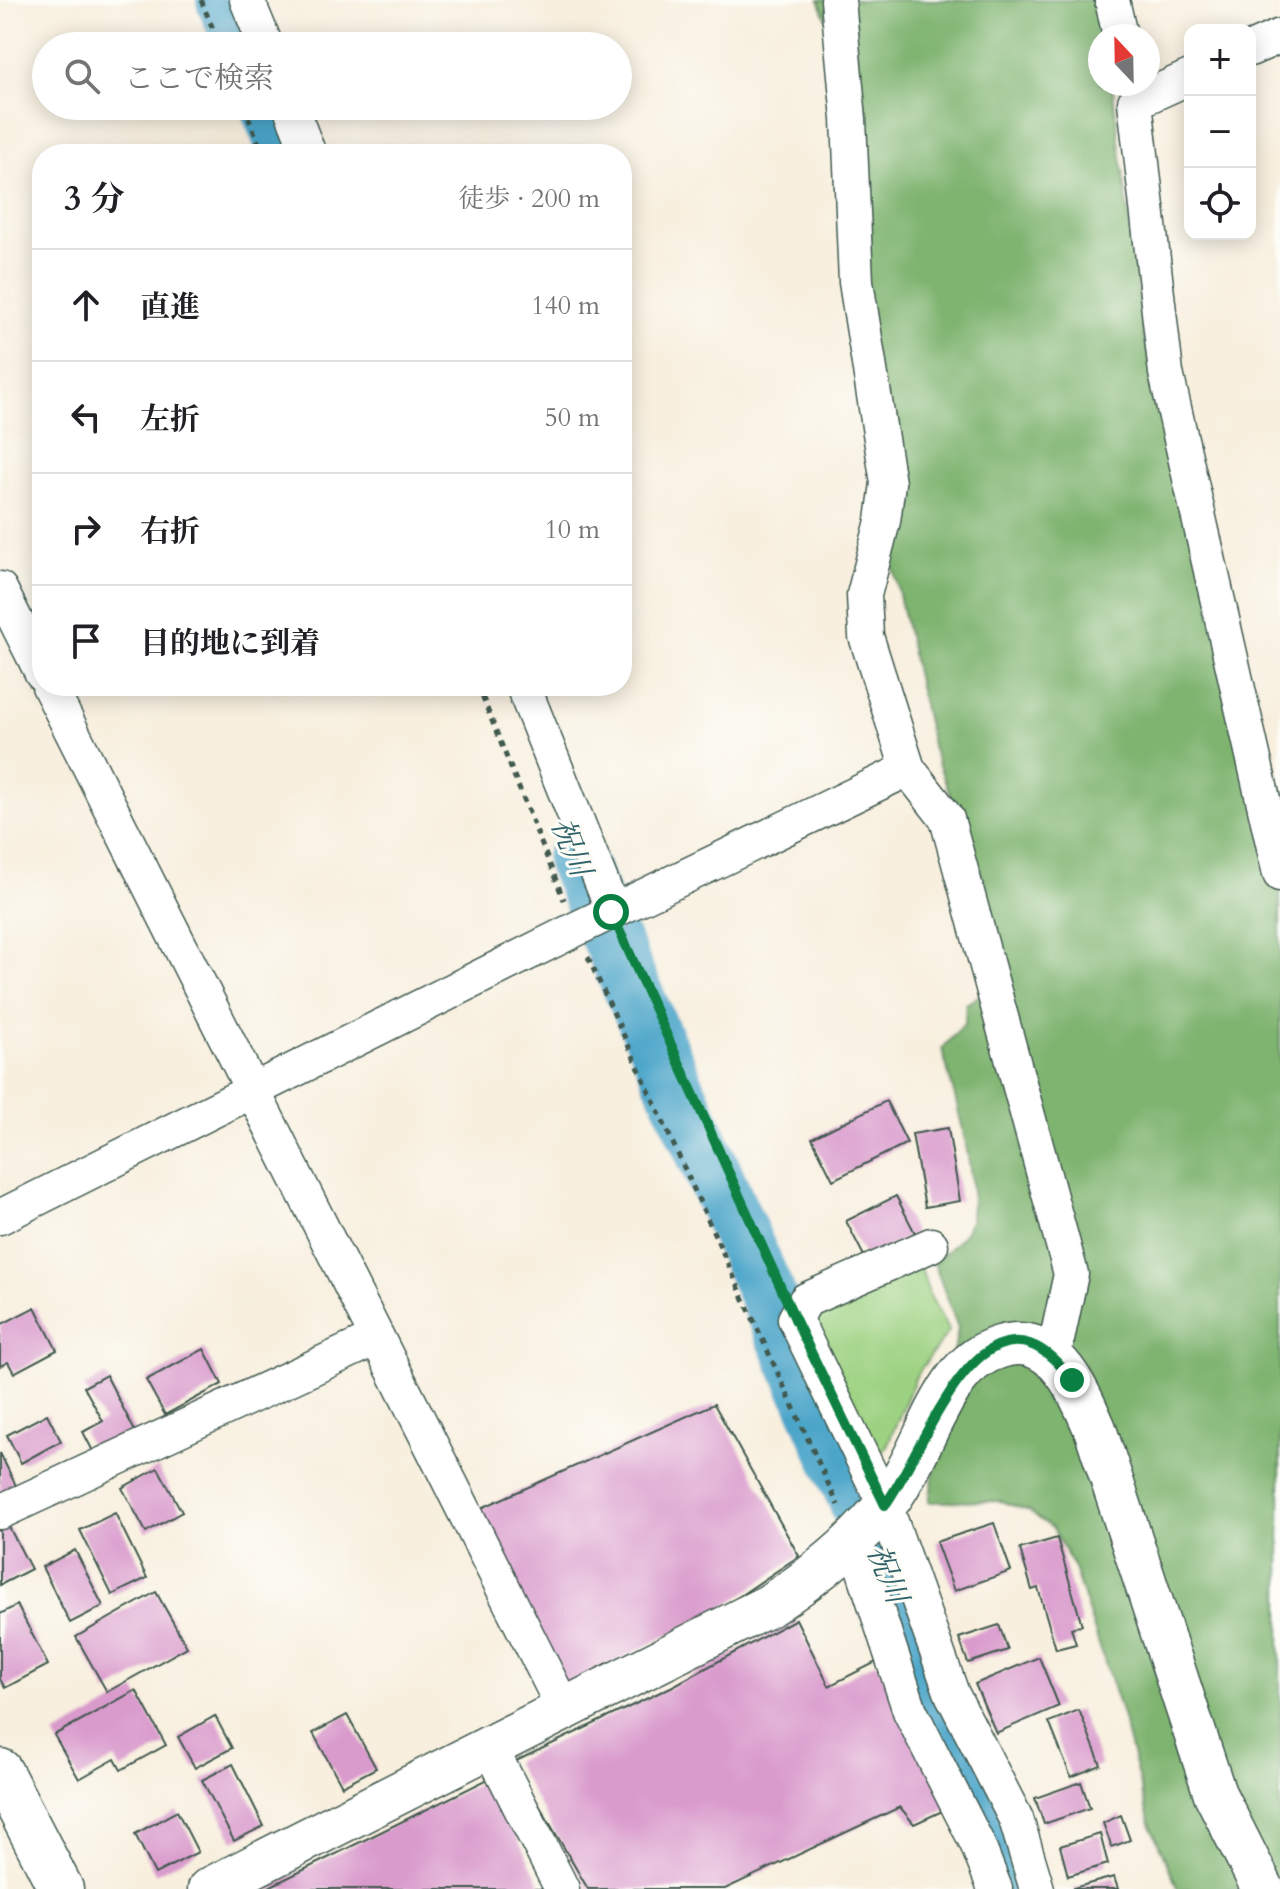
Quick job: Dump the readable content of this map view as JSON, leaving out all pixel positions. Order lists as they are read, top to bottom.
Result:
{
  "water": ["祝川"],
  "north": "top",
  "page": {
    "map_buttons": ["+", "−"],
    "search": "ここで検索",
    "heading": ["3 分", "徒歩 · 200 m"],
    "list": [
      ["直進", "140 m"],
      ["左折", "50 m"],
      ["右折", "10 m"],
      "目的地に到着"
    ]
  }
}
